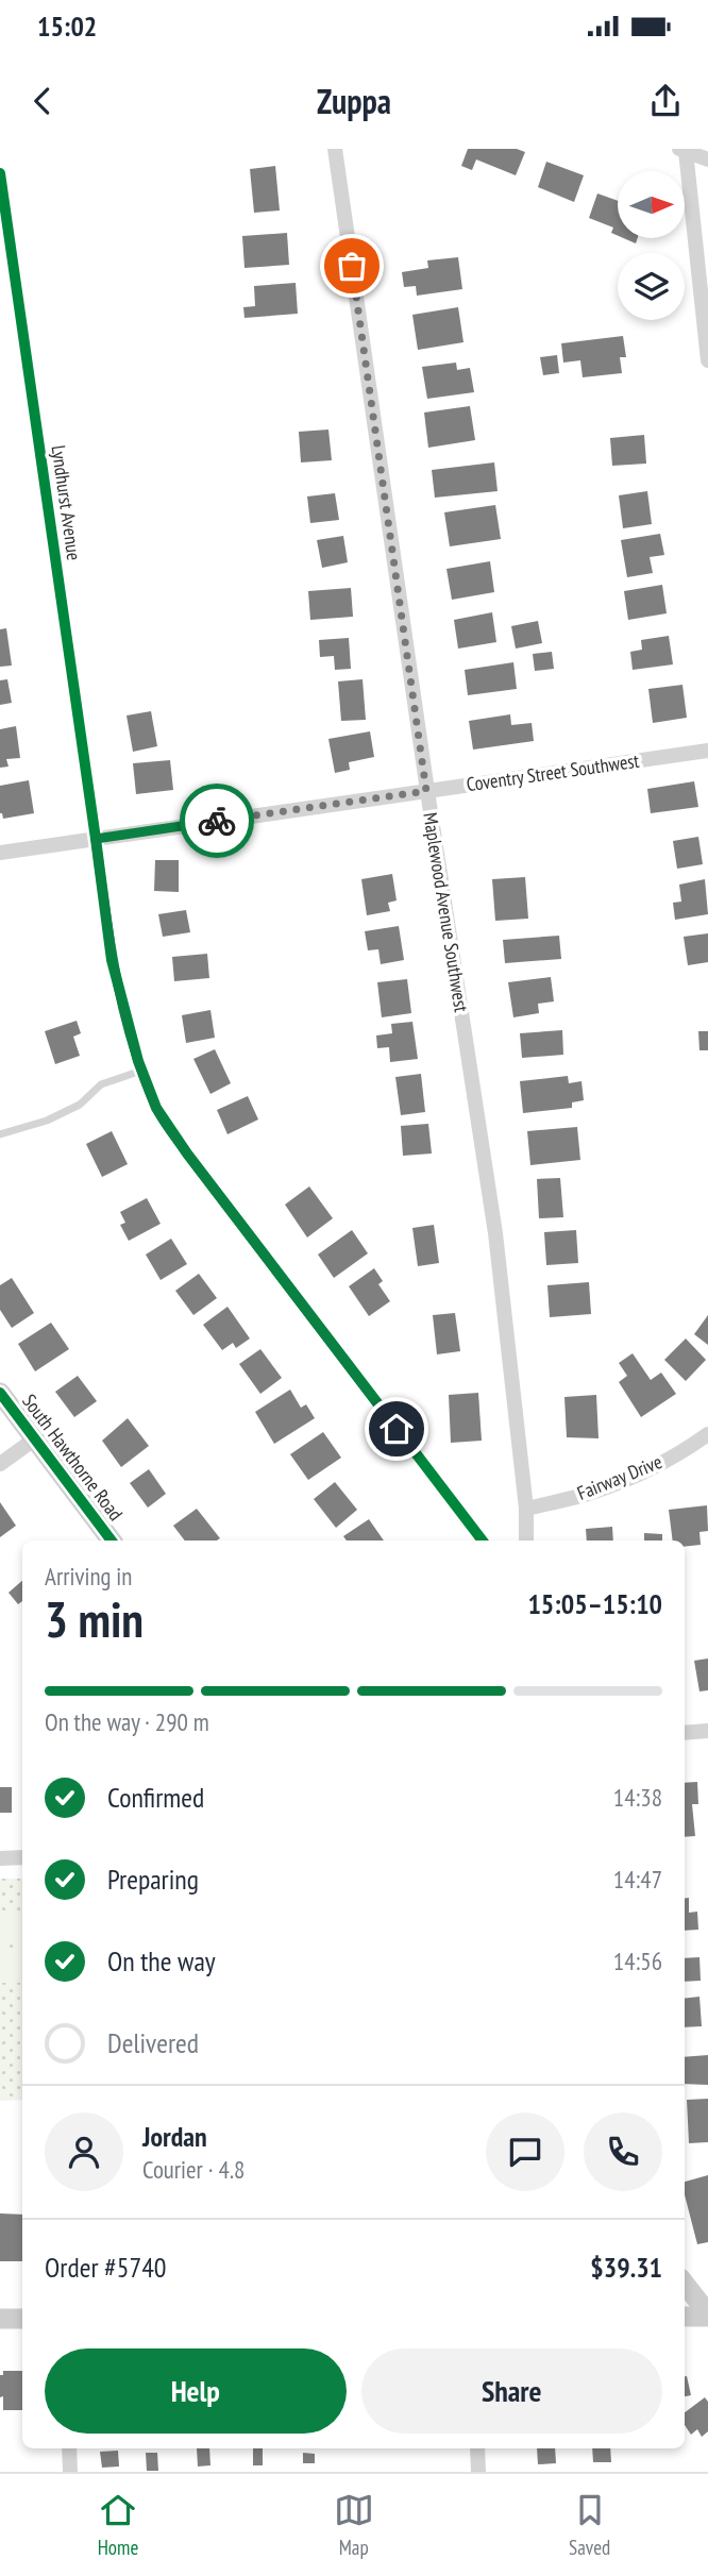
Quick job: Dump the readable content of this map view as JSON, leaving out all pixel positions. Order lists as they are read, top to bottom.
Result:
{
  "streets": {
    "main road": ["South Hawthorne Road"],
    "street": [
      "Lyndhurst Avenue",
      "Coventry Street Southwest",
      "Maplewood Avenue Southwest",
      "Fairway Drive"
    ]
  },
  "crossings": [
    ["Lyndhurst Avenue", "Coventry Street Southwest"],
    ["Coventry Street Southwest", "Maplewood Avenue Southwest"],
    ["Maplewood Avenue Southwest", "Fairway Drive"]
  ],
  "north": "right",
  "page": {
    "status": "15:02",
    "header": "Zuppa",
    "heading": ["3 min", "Arriving in", "15:05–15:10"],
    "panel": [
      "Jordan",
      "Courier · 4.8",
      "Order #5740",
      "$39.31"
    ],
    "bar": "On the way · 290 m",
    "list": [
      ["Confirmed", "14:38"],
      ["Preparing", "14:47"],
      ["On the way", "14:56"],
      "Delivered"
    ],
    "buttons": ["Help", "Share"],
    "tabs": ["Home", "Map", "Saved"]
  }
}
